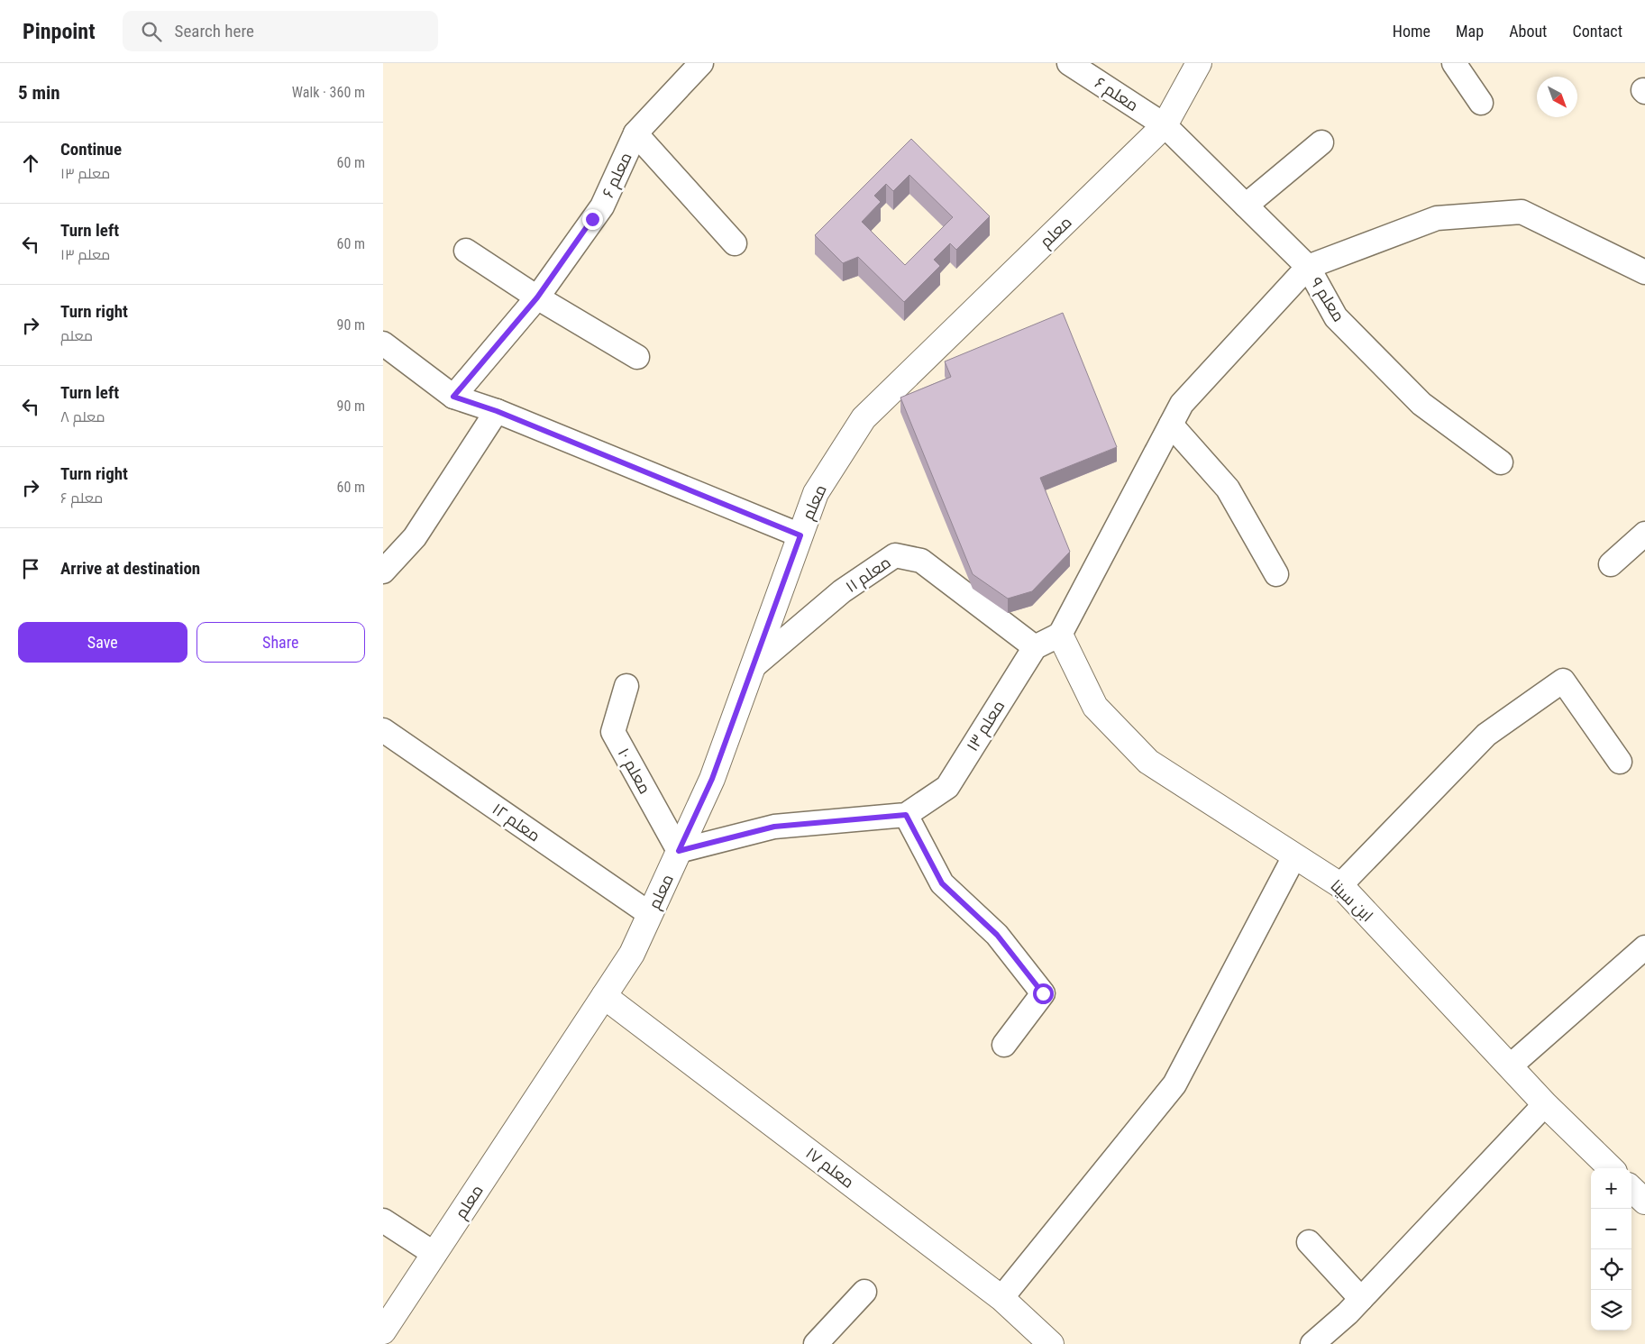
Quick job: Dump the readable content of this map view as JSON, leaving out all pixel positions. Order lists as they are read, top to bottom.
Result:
{
  "streets": {
    "street": [
      "معلم ۶",
      "معلم",
      "معلم ۹",
      "معلم ۱۱",
      "معلم ۱۳",
      "معلم ۱۰",
      "معلم ۱۲",
      "ابن سینا",
      "معلم ۱۷"
    ]
  },
  "crossings": [
    ["معلم ۶", "معلم"],
    ["معلم ۶", "معلم ۹"],
    ["معلم", "معلم ۹"],
    ["معلم", "معلم ۱۱"],
    ["معلم", "معلم ۱۳"],
    ["معلم", "معلم ۱۰"],
    ["معلم", "معلم ۱۲"],
    ["معلم", "معلم ۱۷"],
    ["معلم ۱۱", "معلم ۱۳"],
    ["معلم ۱۳", "معلم ۱۰"]
  ],
  "north": "bottom right",
  "page": {
    "header": "Pinpoint",
    "search": "Search here",
    "nav": [
      "Home",
      "Map",
      "About",
      "Contact"
    ],
    "heading": ["5 min", "Walk · 360 m"],
    "list": [
      ["Continue", "معلم ۱۳", "60 m"],
      ["Turn left", "معلم ۱۳", "60 m"],
      ["Turn right", "معلم", "90 m"],
      ["Turn left", "معلم ۸", "90 m"],
      ["Turn right", "معلم ۶", "60 m"],
      "Arrive at destination"
    ],
    "buttons": ["Save", "Share"],
    "map_buttons": ["+", "−"]
  }
}
